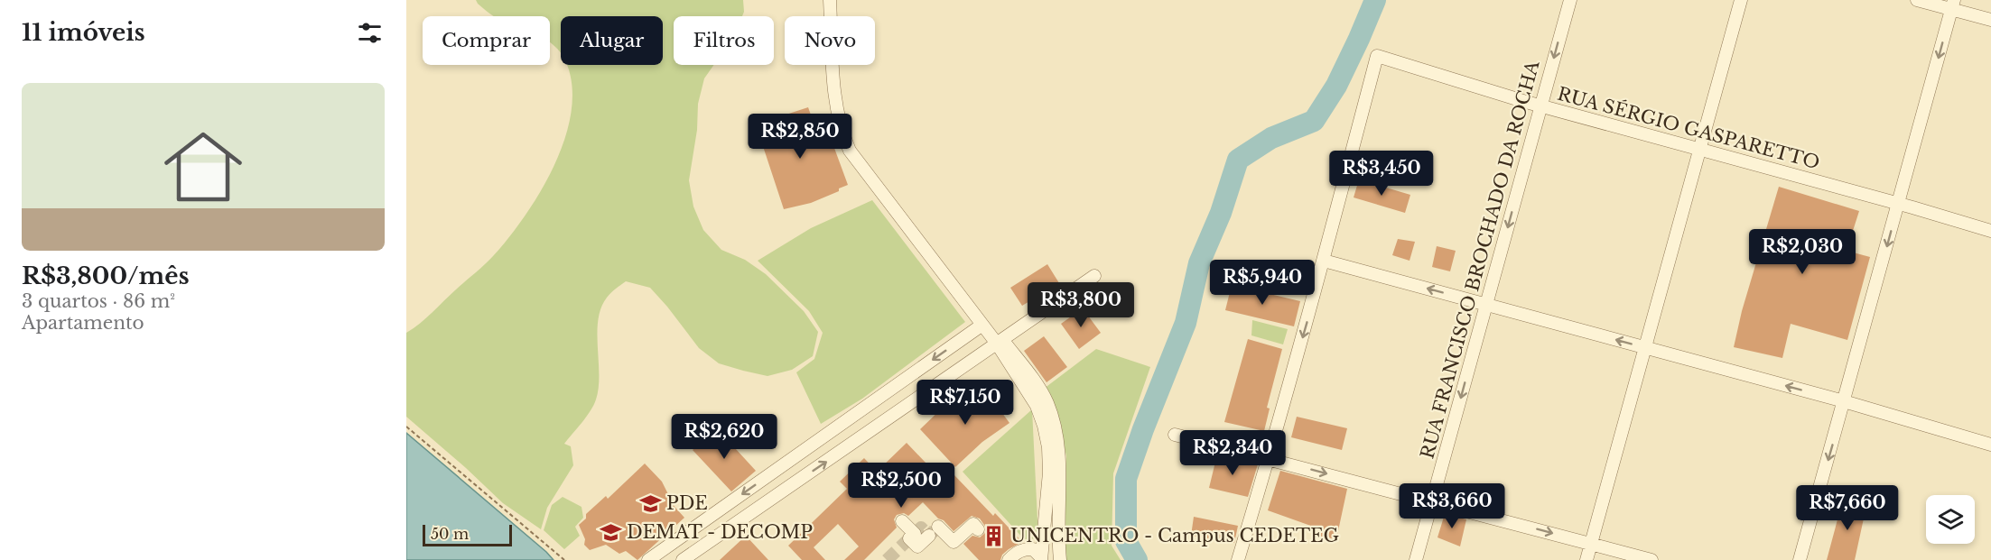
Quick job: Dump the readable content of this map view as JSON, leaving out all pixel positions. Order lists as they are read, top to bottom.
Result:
{
  "streets": {
    "street": ["RUA SÉRGIO GASPARETTO", "RUA FRANCISCO BROCHADO DA ROCHA"]
  },
  "crossings": [
    ["RUA SÉRGIO GASPARETTO", "RUA FRANCISCO BROCHADO DA ROCHA"]
  ],
  "one_way": ["RUA FRANCISCO BROCHADO DA ROCHA"],
  "places": {
    "school or university": ["PDE", "DEMAT - DECOMP"],
    "building": ["UNICENTRO - Campus CEDETEG"]
  },
  "scale_bar": "50 m",
  "page": {
    "heading": "11 imóveis",
    "chip": [
      "Comprar",
      "Alugar",
      "Filtros",
      "Novo"
    ],
    "list": [
      {
        "name": "R$3,800/mês",
        "note": "3 quartos · 86 m² · Apartamento"
      }
    ],
    "price": [
      "R$2,850",
      "R$3,450",
      "R$2,030",
      "R$5,940",
      "R$3,800",
      "R$7,150",
      "R$2,620",
      "R$2,340",
      "R$2,500",
      "R$3,660",
      "R$7,660"
    ],
    "scale": "50 m"
  }
}
